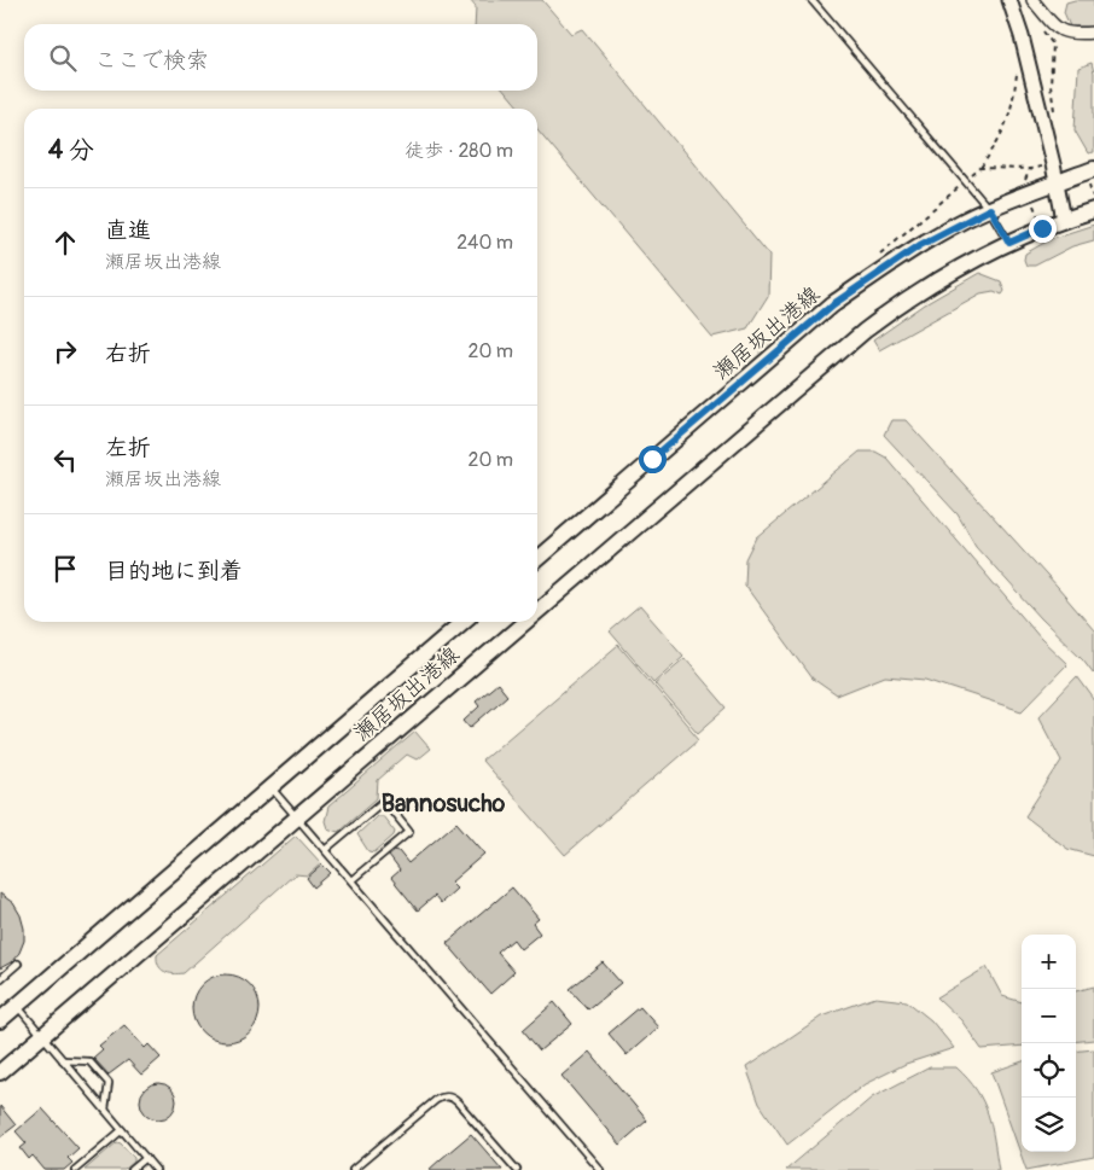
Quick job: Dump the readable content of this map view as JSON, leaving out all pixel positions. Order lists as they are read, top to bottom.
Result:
{
  "streets": {
    "main road": ["瀬居坂出港線"]
  },
  "districts": ["Bannosucho"],
  "page": {
    "search": "ここで検索",
    "heading": ["4 分", "徒歩 · 280 m"],
    "list": [
      ["直進", "瀬居坂出港線", "240 m"],
      ["右折", "20 m"],
      ["左折", "瀬居坂出港線", "20 m"],
      "目的地に到着"
    ],
    "map_buttons": ["+", "−"]
  }
}
